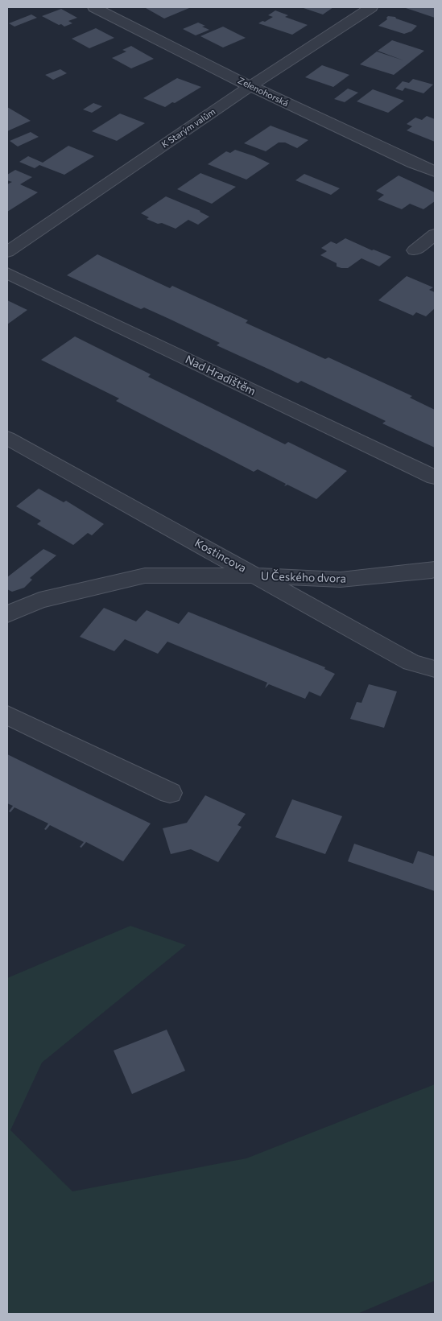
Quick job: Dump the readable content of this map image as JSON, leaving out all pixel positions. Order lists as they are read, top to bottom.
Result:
{
  "streets": {
    "street": [
      "Zelenohorská",
      "K Starým valům",
      "Nad Hradištěm",
      "Kostincova",
      "U Českého dvora"
    ]
  },
  "crossings": [
    ["Zelenohorská", "K Starým valům"],
    ["Kostincova", "U Českého dvora"]
  ]
}
